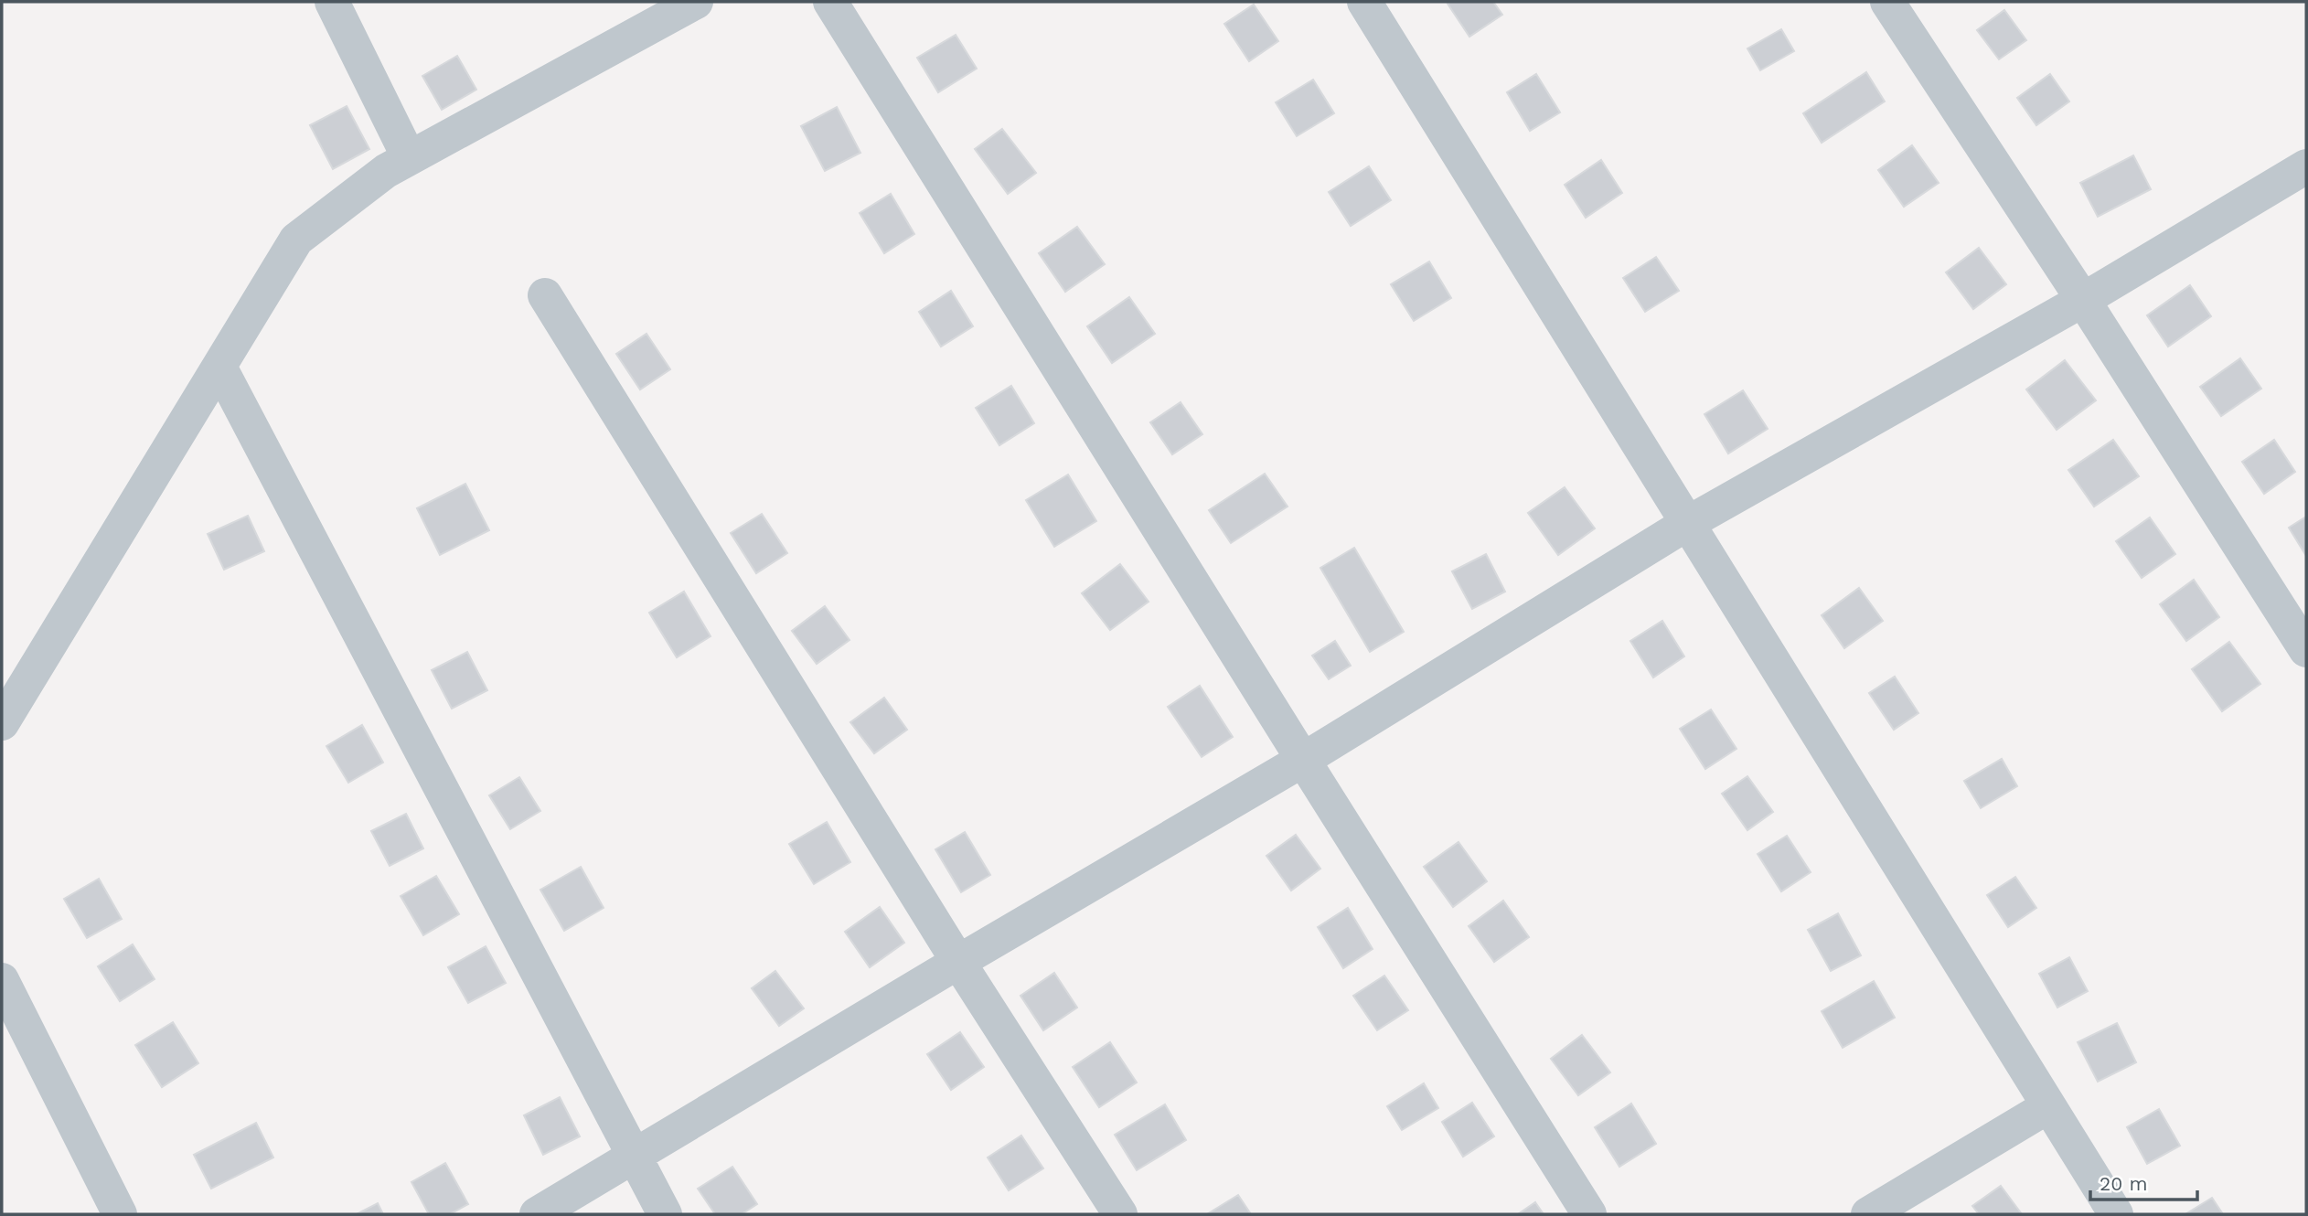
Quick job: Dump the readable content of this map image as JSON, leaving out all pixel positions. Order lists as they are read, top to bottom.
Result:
{
  "scale_bar": "20 m"
}
